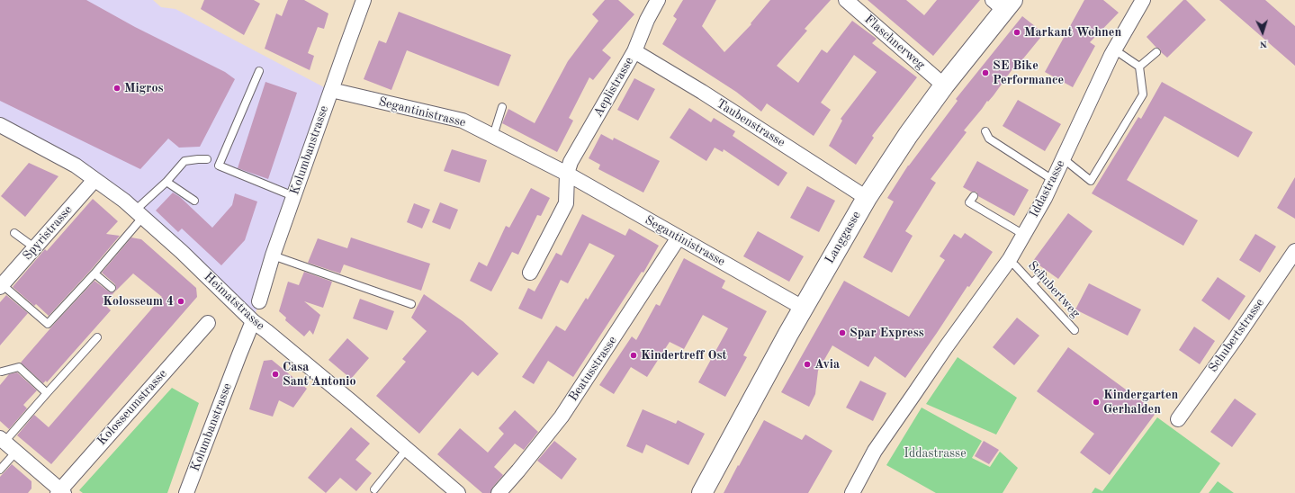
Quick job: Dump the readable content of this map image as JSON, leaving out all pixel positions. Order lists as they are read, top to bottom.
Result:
{
  "streets": {
    "main road": ["Langgasse"],
    "street": [
      "Flaschnerweg",
      "Aeplistrasse",
      "Segantinistrasse",
      "Taubenstrasse",
      "Kolumbanstrasse",
      "Iddastrasse",
      "Spyristrasse",
      "Heimatstrasse",
      "Schubertstrasse",
      "Beatusstrasse",
      "Kolosseumstrasse"
    ],
    "lane": ["Schubertweg"]
  },
  "crossings": [
    ["Flaschnerweg", "Langgasse"],
    ["Aeplistrasse", "Segantinistrasse"],
    ["Aeplistrasse", "Taubenstrasse"],
    ["Segantinistrasse", "Kolumbanstrasse"],
    ["Segantinistrasse", "Langgasse"],
    ["Segantinistrasse", "Beatusstrasse"],
    ["Taubenstrasse", "Langgasse"],
    ["Kolumbanstrasse", "Heimatstrasse"],
    ["Spyristrasse", "Heimatstrasse"]
  ],
  "parks": ["Iddastrasse"],
  "places": [
    "Markant Wohnen",
    "SE Bike Performance",
    "Migros",
    "Kolosseum 4",
    "Spar Express",
    "Kindertreff Ost",
    "Avia",
    "Casa Sant'Antonio",
    "Kindergarten Gerhalden"
  ],
  "north": "bottom"
}
